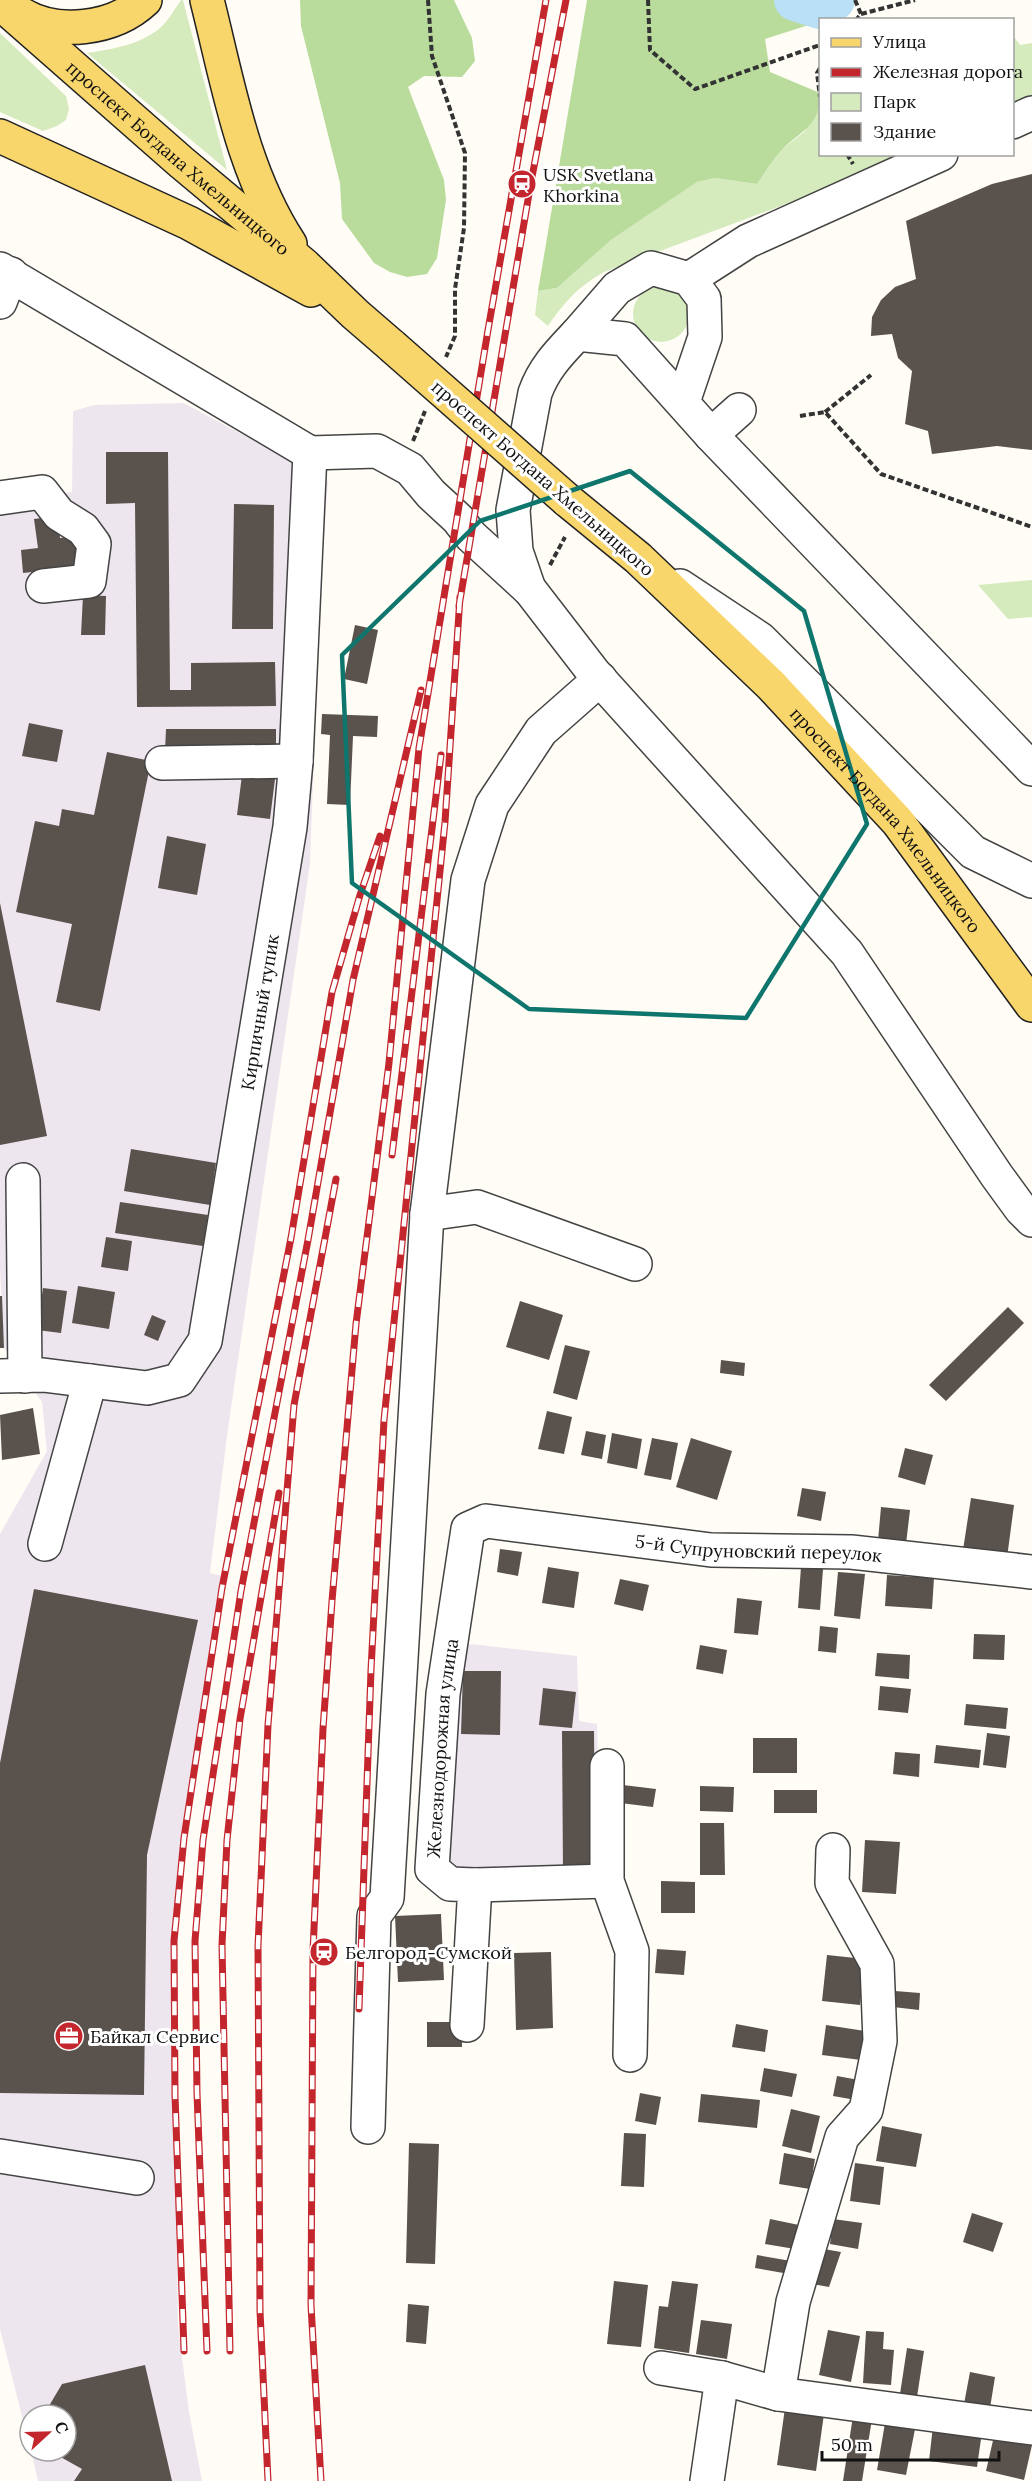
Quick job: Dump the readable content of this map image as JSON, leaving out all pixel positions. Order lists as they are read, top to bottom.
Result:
{
  "streets": {
    "main road": ["проспект Богдана Хмельницкого"],
    "street": ["Кирпичный тупик", "5-й Супруновский переулок", "Железнодорожная улица"]
  },
  "crossings": [
    ["5-й Супруновский переулок", "Железнодорожная улица"]
  ],
  "places": {
    "station": ["USK Svetlana Khorkina", "Белгород-Сумской"],
    "office": ["Байкал Сервис"]
  },
  "legend": [
    "Улица",
    "Железная дорога",
    "Парк",
    "Здание"
  ],
  "scale_bar": "50 m",
  "north": "right"
}
